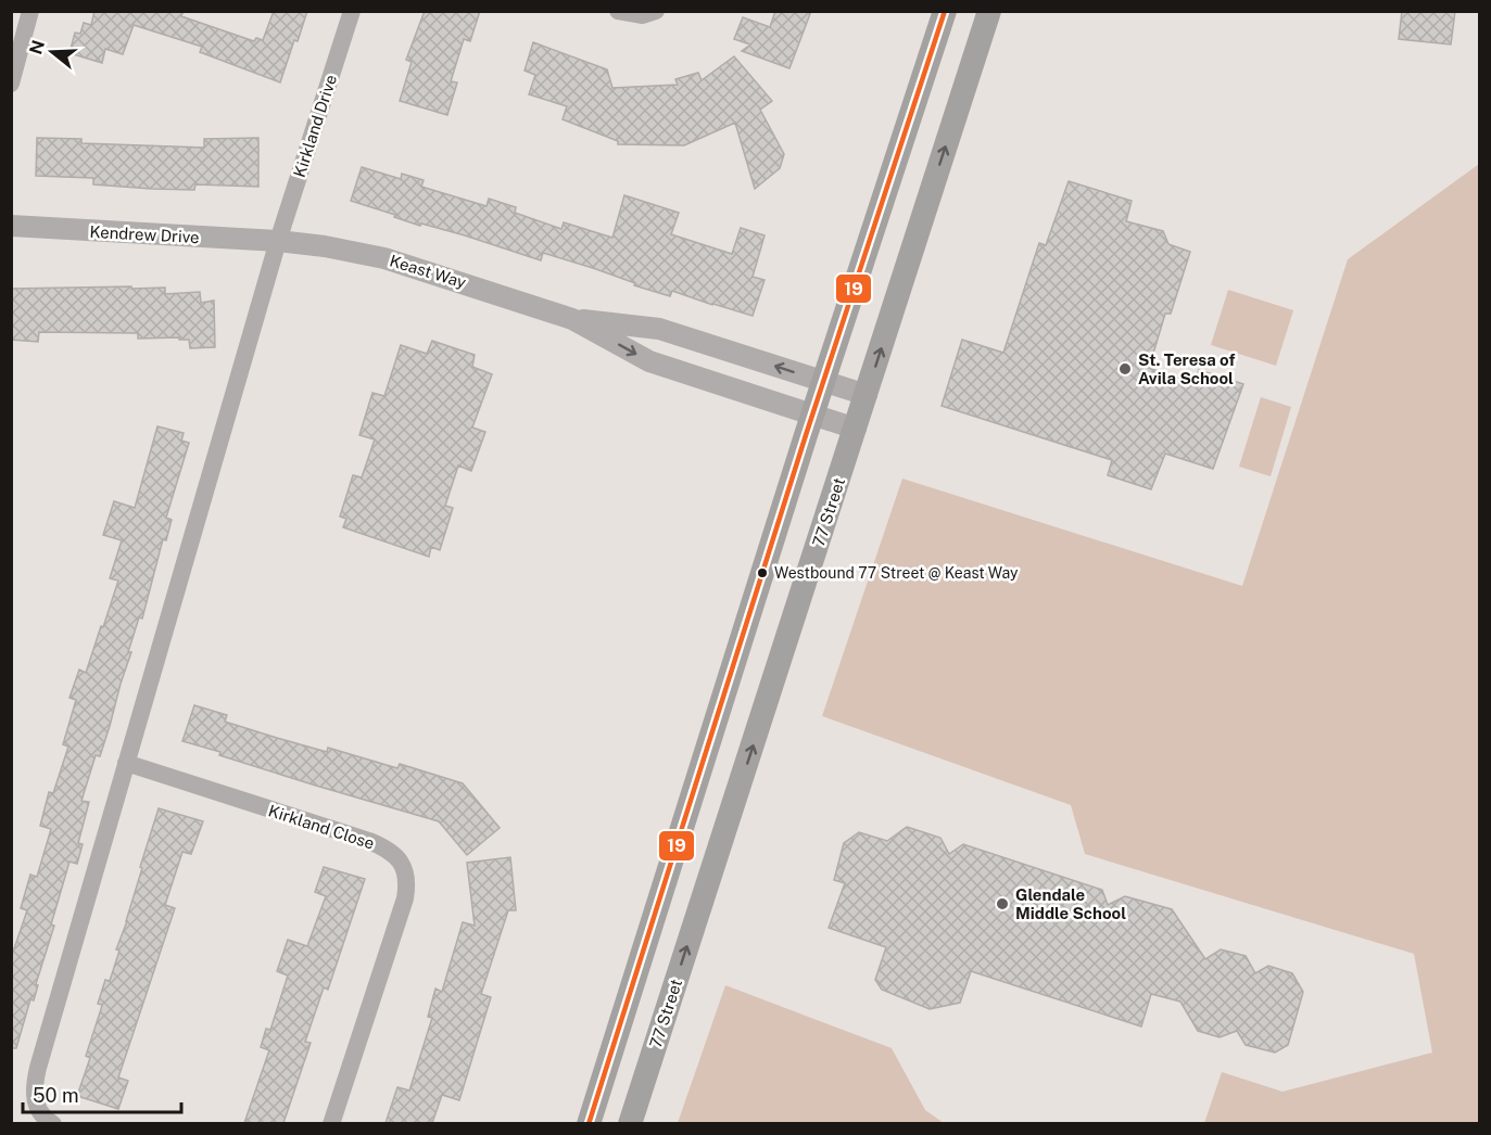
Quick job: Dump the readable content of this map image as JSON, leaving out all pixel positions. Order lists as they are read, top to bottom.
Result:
{
  "streets": {
    "main road": ["77 Street"],
    "street": [
      "Kirkland Drive",
      "Kendrew Drive",
      "Keast Way",
      "Kirkland Close"
    ]
  },
  "crossings": [
    ["Kirkland Drive", "Kendrew Drive"],
    ["Kirkland Drive", "Keast Way"],
    ["Kendrew Drive", "Keast Way"],
    ["Keast Way", "77 Street"]
  ],
  "places": ["St. Teresa of Avila School", "Westbound 77 Street @ Keast Way", "Glendale Middle School"],
  "lines": ["transit line 19"],
  "scale_bar": "50 m",
  "north": "left"
}
